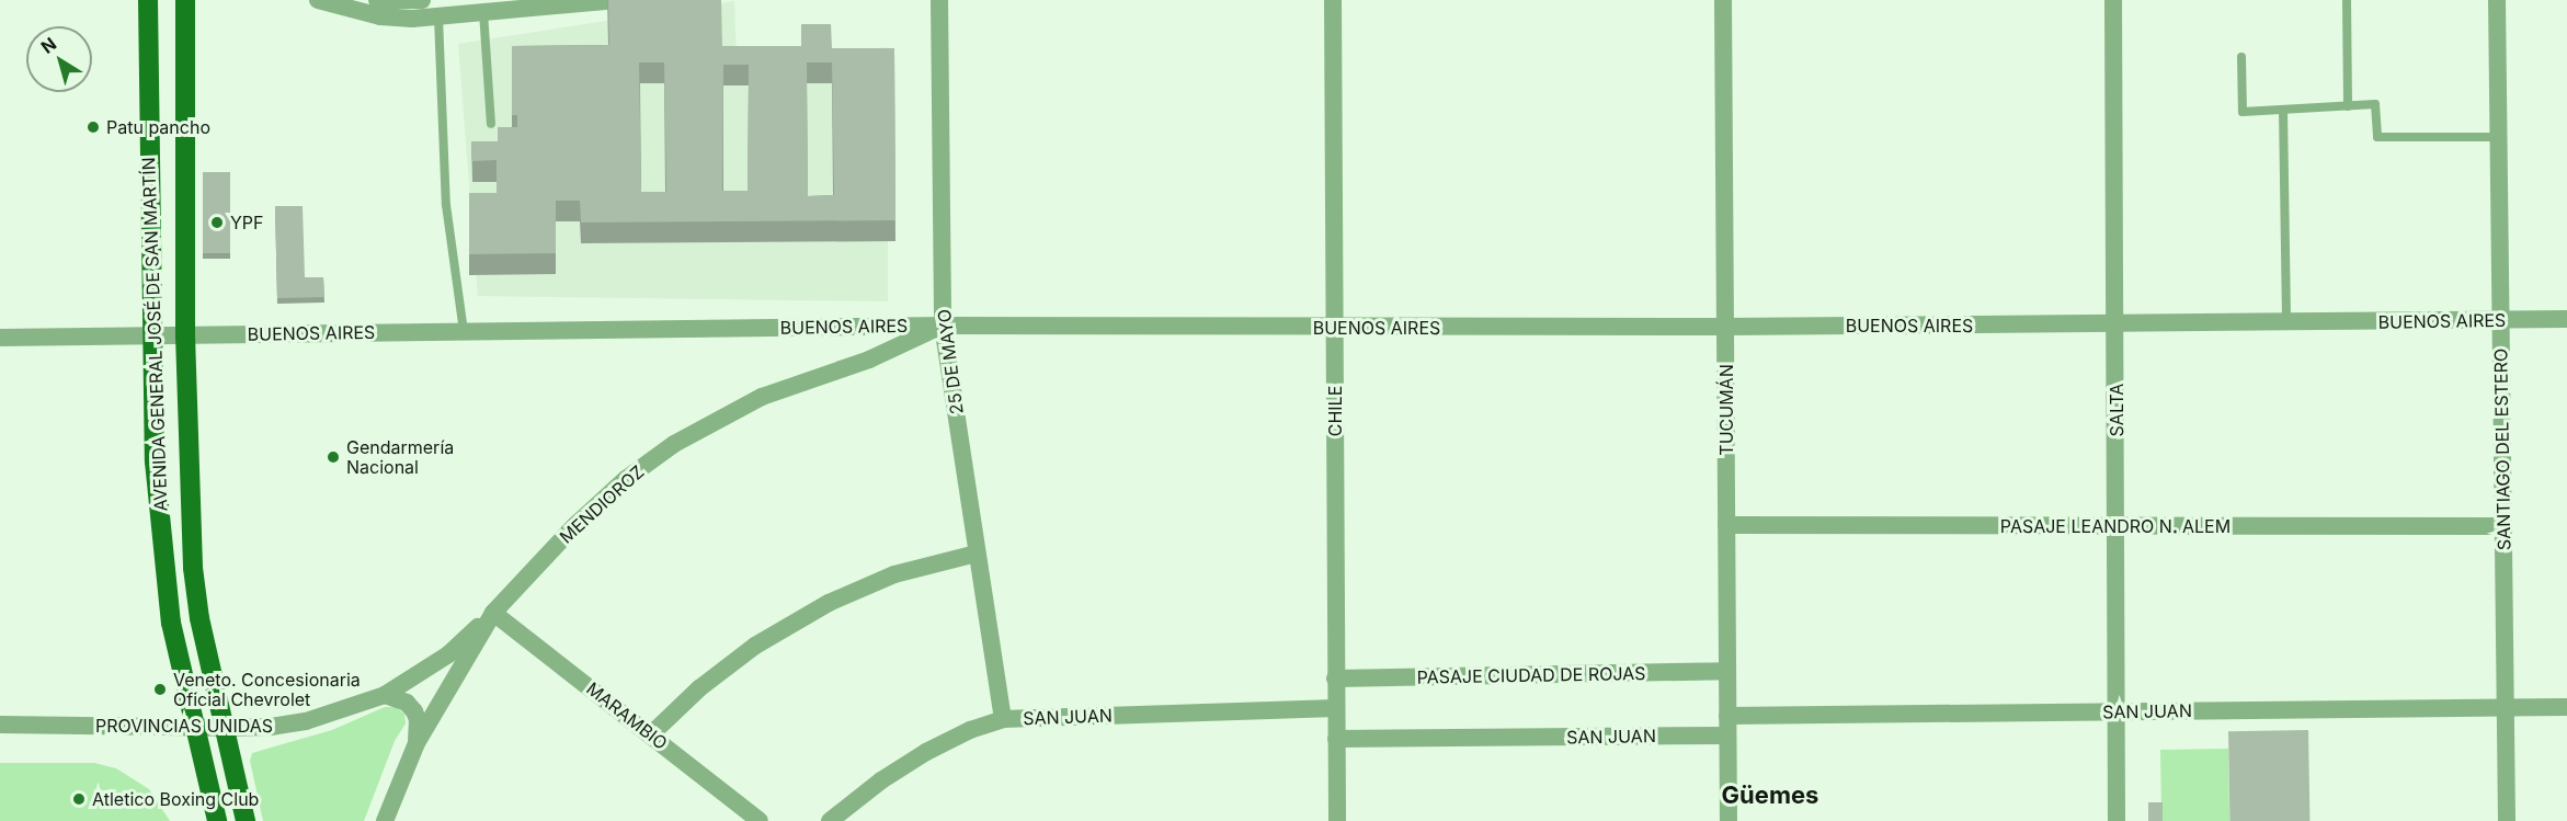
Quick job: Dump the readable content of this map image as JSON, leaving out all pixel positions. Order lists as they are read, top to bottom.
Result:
{
  "streets": {
    "main road": ["AVENIDA GENERAL JOSÉ DE SAN MARTÍN"],
    "street": [
      "BUENOS AIRES",
      "25 DE MAYO",
      "TUCUMÁN",
      "SALTA",
      "CHILE",
      "SANTIAGO DEL ESTERO",
      "MENDIOROZ",
      "PASAJE LEANDRO N. ALEM",
      "PASAJE CIUDAD DE ROJAS",
      "SAN JUAN",
      "MARAMBIO",
      "PROVINCIAS UNIDAS"
    ]
  },
  "crossings": [
    ["BUENOS AIRES", "AVENIDA GENERAL JOSÉ DE SAN MARTÍN"],
    ["BUENOS AIRES", "25 DE MAYO"],
    ["BUENOS AIRES", "TUCUMÁN"],
    ["BUENOS AIRES", "SALTA"],
    ["BUENOS AIRES", "CHILE"],
    ["BUENOS AIRES", "SANTIAGO DEL ESTERO"],
    ["BUENOS AIRES", "MENDIOROZ"],
    ["AVENIDA GENERAL JOSÉ DE SAN MARTÍN", "PROVINCIAS UNIDAS"],
    ["25 DE MAYO", "MENDIOROZ"],
    ["25 DE MAYO", "SAN JUAN"],
    ["TUCUMÁN", "PASAJE LEANDRO N. ALEM"],
    ["TUCUMÁN", "PASAJE CIUDAD DE ROJAS"],
    ["TUCUMÁN", "SAN JUAN"],
    ["SALTA", "PASAJE LEANDRO N. ALEM"],
    ["SALTA", "SAN JUAN"],
    ["CHILE", "PASAJE CIUDAD DE ROJAS"],
    ["CHILE", "SAN JUAN"],
    ["SANTIAGO DEL ESTERO", "PASAJE LEANDRO N. ALEM"],
    ["SANTIAGO DEL ESTERO", "SAN JUAN"],
    ["MENDIOROZ", "MARAMBIO"],
    ["MENDIOROZ", "PROVINCIAS UNIDAS"],
    ["MARAMBIO", "PROVINCIAS UNIDAS"]
  ],
  "districts": ["Güemes"],
  "places": [
    "Patu pancho",
    "YPF",
    "Gendarmería Nacional",
    "Veneto. Concesionaria Oficial Chevrolet",
    "Atletico Boxing Club"
  ],
  "north": "top left"
}
